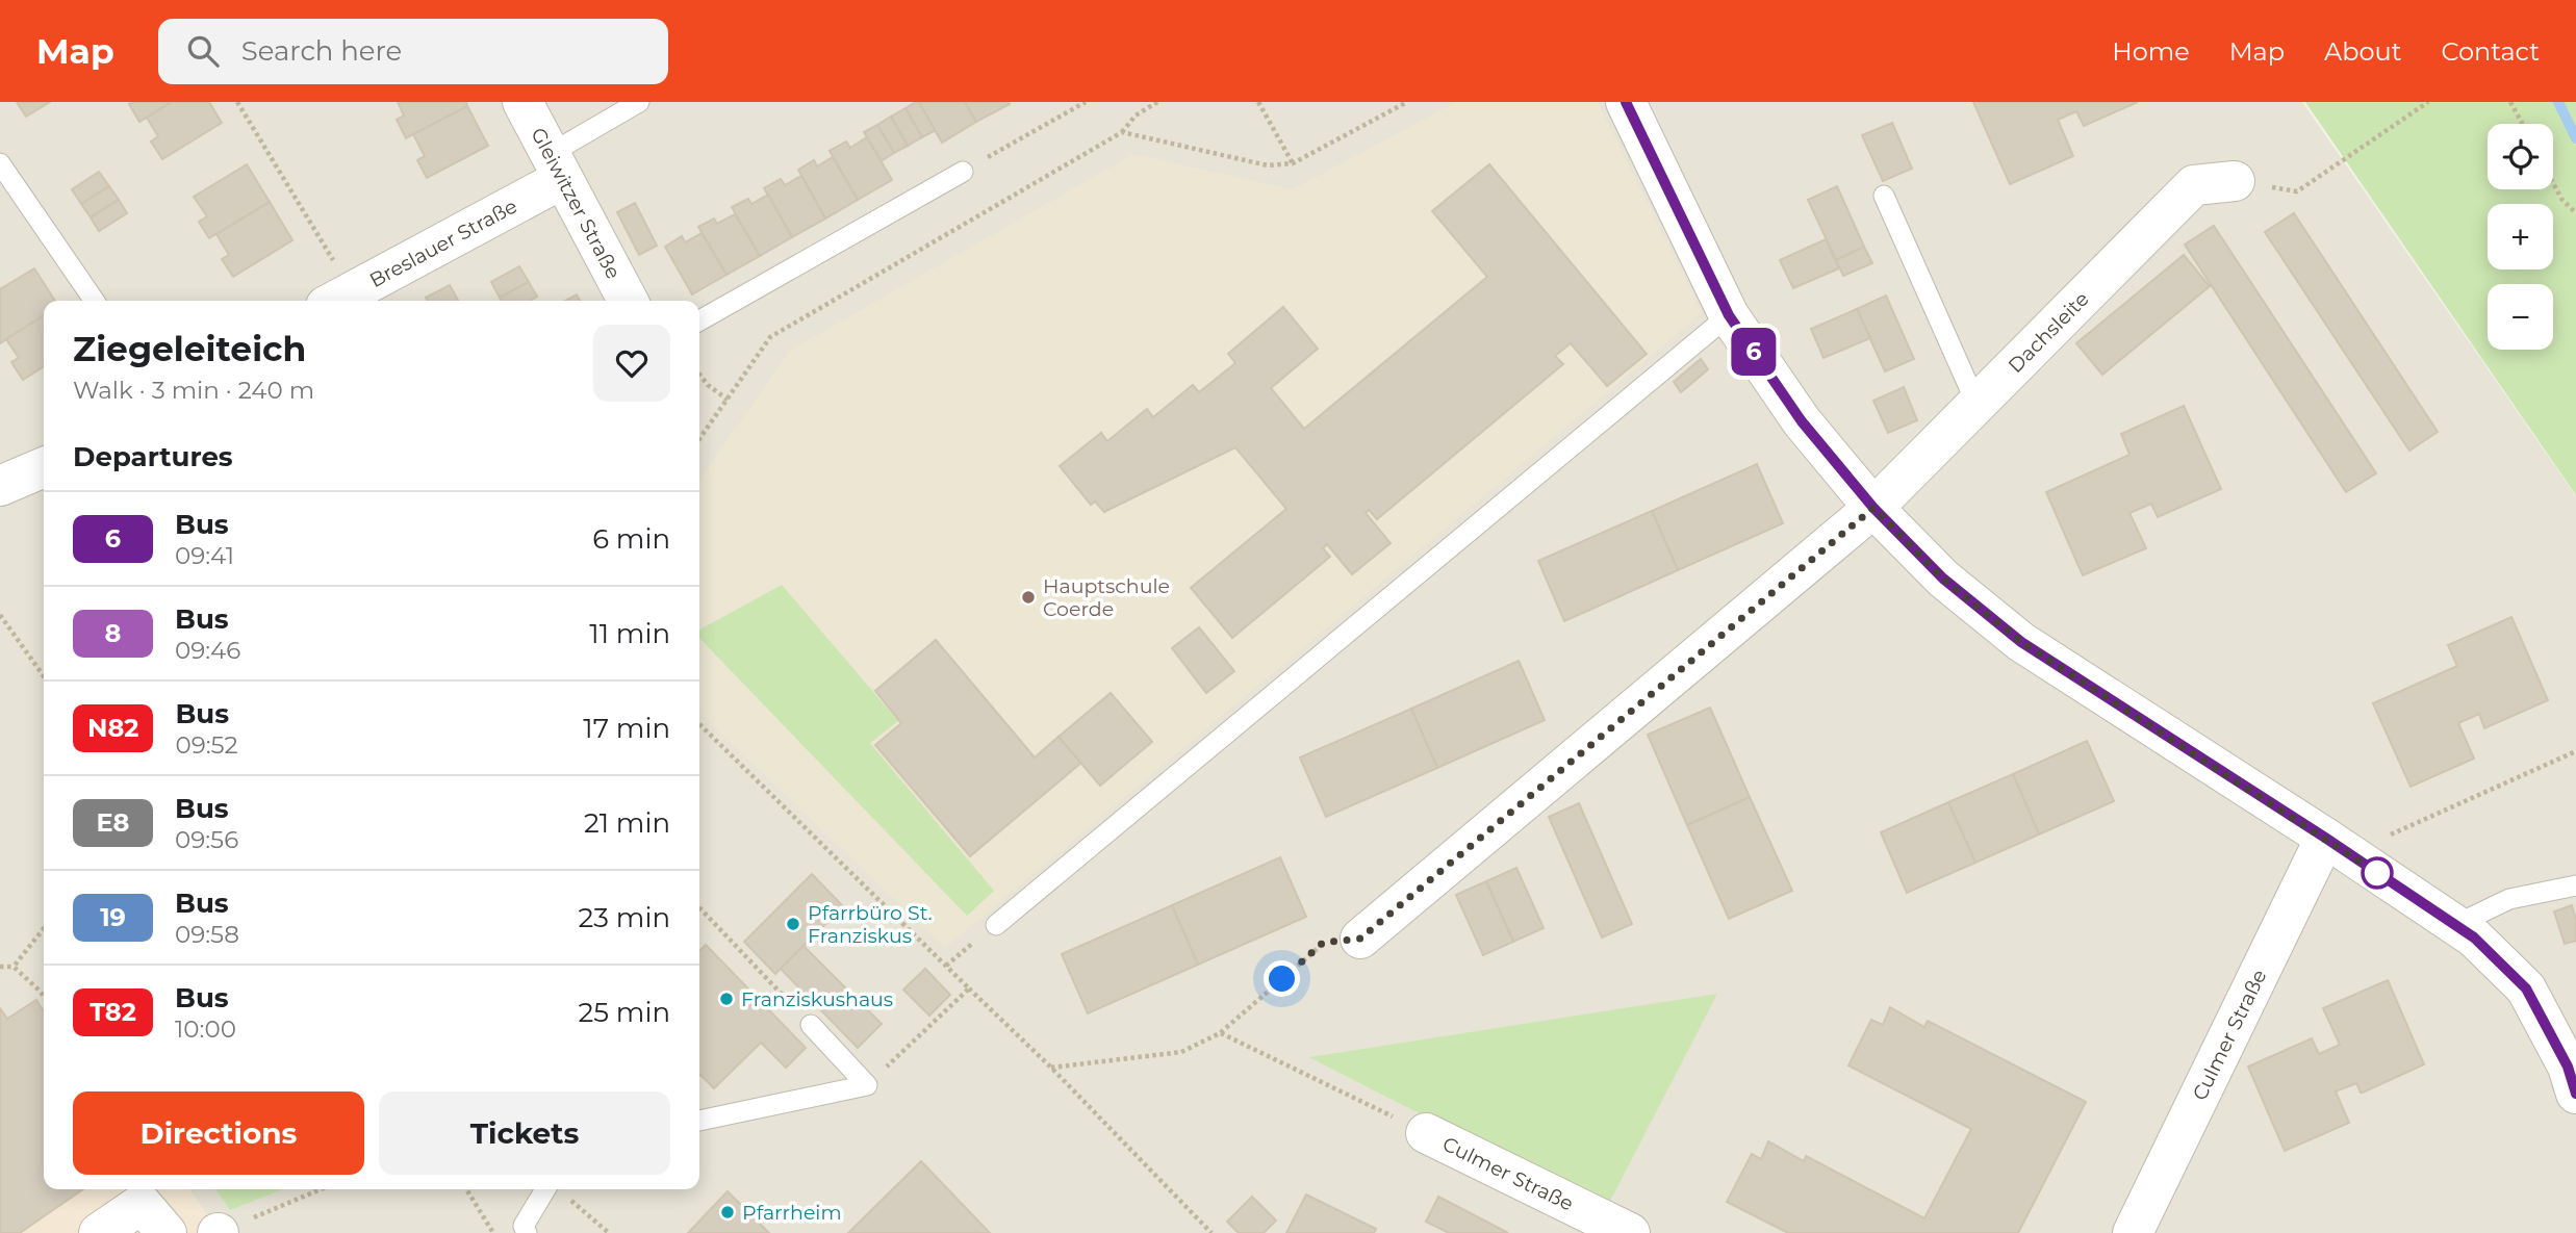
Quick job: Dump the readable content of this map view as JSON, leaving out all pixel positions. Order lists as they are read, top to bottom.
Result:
{
  "streets": {
    "street": [
      "Gleiwitzer Straße",
      "Breslauer Straße",
      "Dachsleite",
      "Culmer Straße"
    ]
  },
  "crossings": [
    ["Gleiwitzer Straße", "Breslauer Straße"]
  ],
  "places": [
    "Hauptschule Coerde",
    "Pfarrbüro St. Franziskus",
    "Franziskushaus",
    "Pfarrheim"
  ],
  "lines": ["bus line 6"],
  "page": {
    "header": "Map",
    "search": "Search here",
    "nav": [
      "Home",
      "Map",
      "About",
      "Contact"
    ],
    "on_map": "6",
    "map_buttons": ["+", "−"],
    "heading": [
      ["Ziegeleiteich", "Walk · 3 min · 240 m"],
      "Departures"
    ],
    "list": [
      {
        "mark": "6",
        "name": "Bus",
        "note": "09:41",
        "value": "6 min"
      },
      {
        "mark": "8",
        "name": "Bus",
        "note": "09:46",
        "value": "11 min"
      },
      {
        "mark": "N82",
        "name": "Bus",
        "note": "09:52",
        "value": "17 min"
      },
      {
        "mark": "E8",
        "name": "Bus",
        "note": "09:56",
        "value": "21 min"
      },
      {
        "mark": "19",
        "name": "Bus",
        "note": "09:58",
        "value": "23 min"
      },
      {
        "mark": "T82",
        "name": "Bus",
        "note": "10:00",
        "value": "25 min"
      }
    ],
    "buttons": ["Directions", "Tickets"]
  }
}
